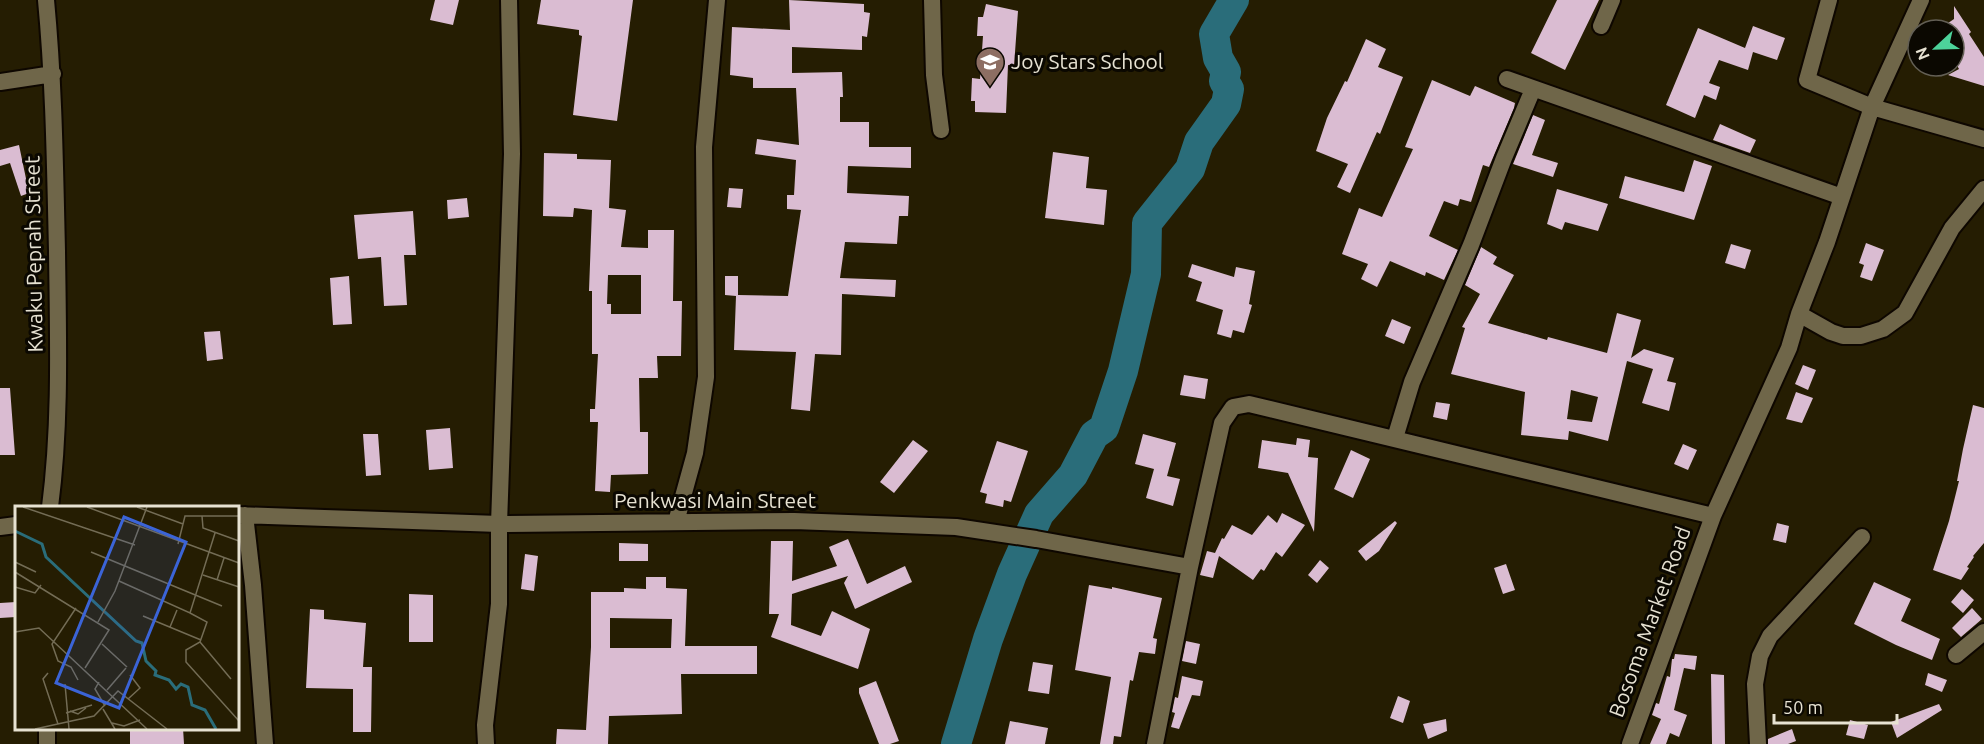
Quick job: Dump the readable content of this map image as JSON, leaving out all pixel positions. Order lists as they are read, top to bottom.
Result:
{
  "streets": {
    "street": ["Kwaku Peprah Street", "Penkwasi Main Street", "Bosoma Market Road"]
  },
  "places": {
    "school or university": ["Joy Stars School"]
  },
  "scale_bar": "50 m",
  "north": "left"
}
